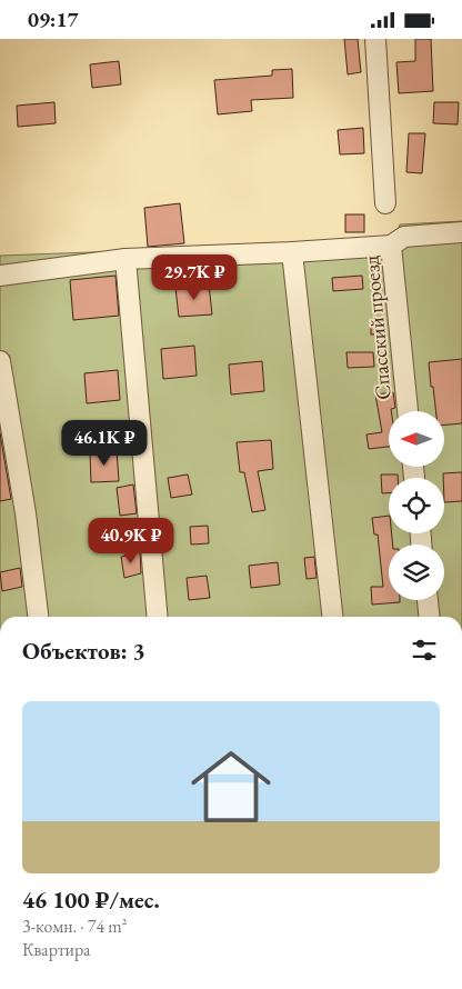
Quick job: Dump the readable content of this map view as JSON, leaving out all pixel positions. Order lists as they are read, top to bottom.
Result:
{
  "streets": {
    "street": ["Спасский проезд"]
  },
  "north": "left",
  "page": {
    "status": "09:17",
    "price": ["29.7K ₽", "46.1K ₽", "40.9K ₽"],
    "heading": "Объектов: 3",
    "list": [
      {
        "name": "46 100 ₽/мес.",
        "note": "3-комн. · 74 m² · Квартира"
      }
    ]
  }
}
